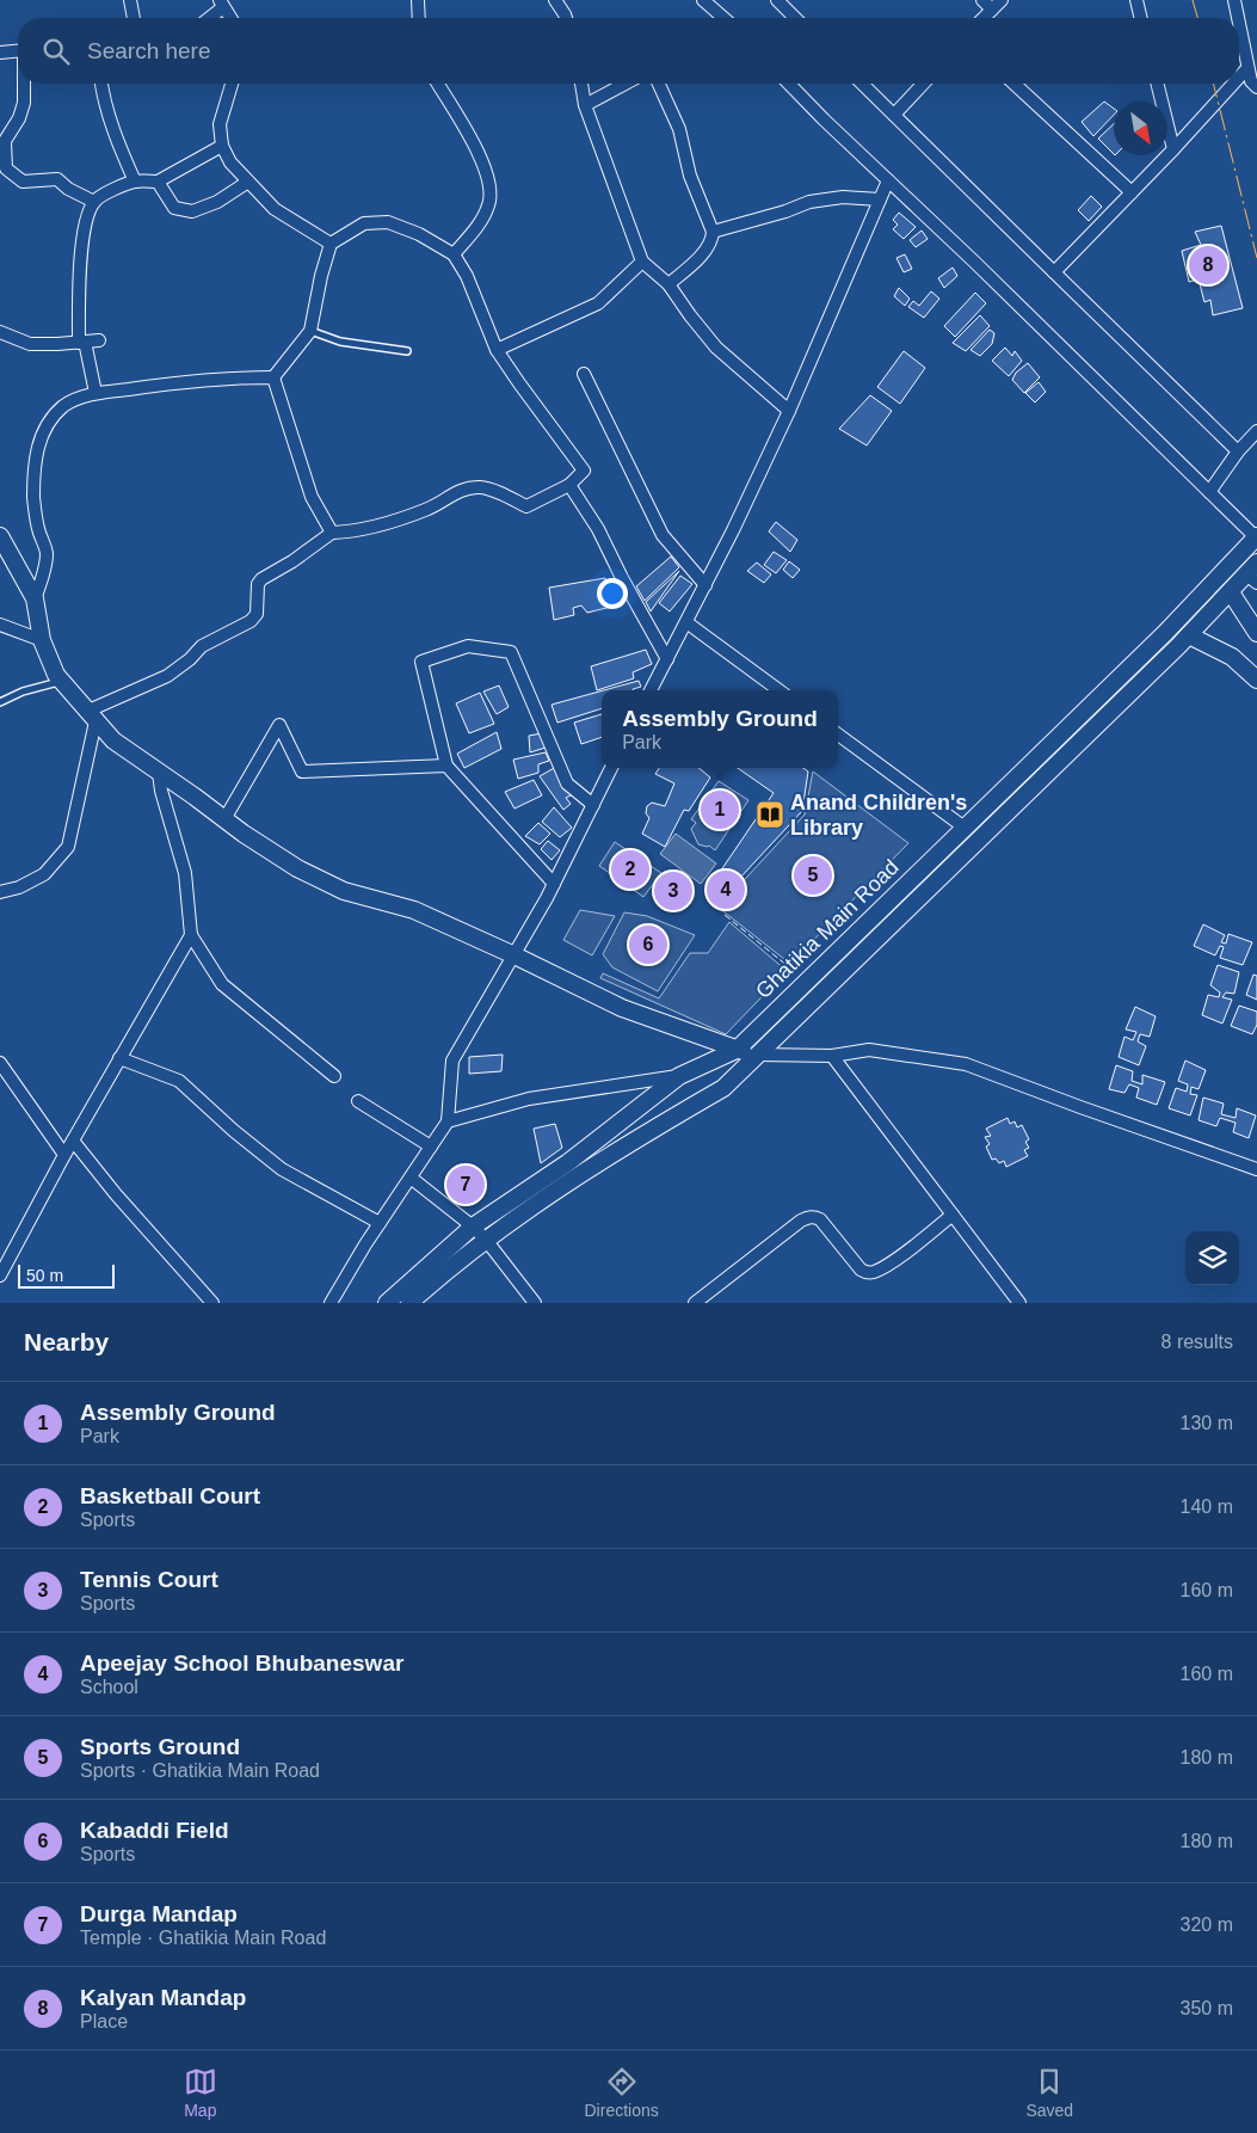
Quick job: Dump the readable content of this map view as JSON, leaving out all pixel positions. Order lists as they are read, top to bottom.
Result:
{
  "streets": {
    "street": ["Ghatikia Main Road"]
  },
  "places": {
    "library": ["Anand Children's Library"]
  },
  "scale_bar": "50 m",
  "north": "bottom right",
  "page": {
    "search": "Search here",
    "pins": [
      "8",
      "1",
      "2",
      "5",
      "4",
      "3",
      "6",
      "7"
    ],
    "popup": ["Assembly Ground", "Park"],
    "scale": "50 m",
    "heading": ["Nearby", "8 results"],
    "list": [
      {
        "mark": "1",
        "name": "Assembly Ground",
        "note": "Park",
        "value": "130 m"
      },
      {
        "mark": "2",
        "name": "Basketball Court",
        "note": "Sports",
        "value": "140 m"
      },
      {
        "mark": "3",
        "name": "Tennis Court",
        "note": "Sports",
        "value": "160 m"
      },
      {
        "mark": "4",
        "name": "Apeejay School Bhubaneswar",
        "note": "School",
        "value": "160 m"
      },
      {
        "mark": "5",
        "name": "Sports Ground",
        "note": "Sports · Ghatikia Main Road",
        "value": "180 m"
      },
      {
        "mark": "6",
        "name": "Kabaddi Field",
        "note": "Sports",
        "value": "180 m"
      },
      {
        "mark": "7",
        "name": "Durga Mandap",
        "note": "Temple · Ghatikia Main Road",
        "value": "320 m"
      },
      {
        "mark": "8",
        "name": "Kalyan Mandap",
        "note": "Place",
        "value": "350 m"
      }
    ],
    "nav": ["Map", "Directions", "Saved"]
  }
}
